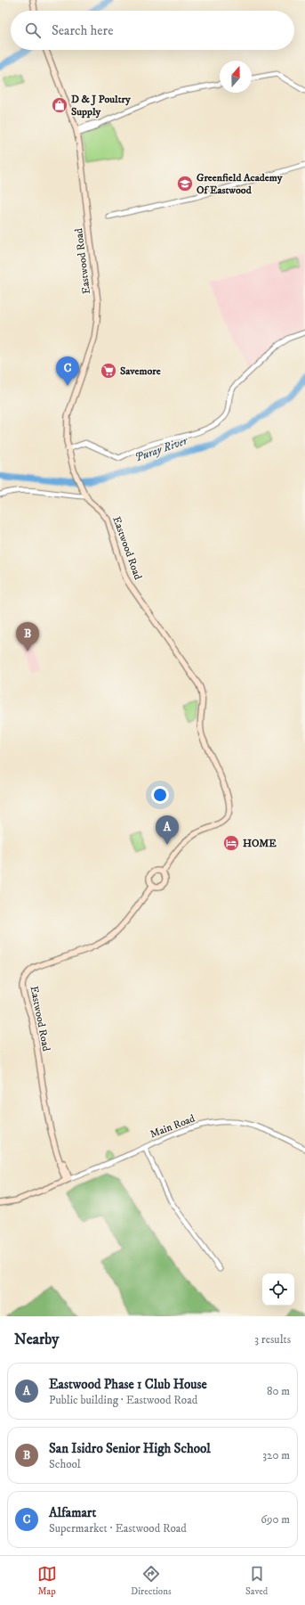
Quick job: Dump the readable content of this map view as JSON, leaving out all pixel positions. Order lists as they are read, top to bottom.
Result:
{
  "streets": {
    "main road": ["Eastwood Road"],
    "street": ["Main Road"]
  },
  "crossings": [
    ["Eastwood Road", "Main Road"]
  ],
  "water": ["Puray River"],
  "places": {
    "shop": ["D & J Poultry Supply"],
    "school or university": ["Greenfield Academy Of Eastwood"],
    "supermarket": ["Savemore"],
    "hotel": ["HOME"]
  },
  "north": "top",
  "page": {
    "search": "Search here",
    "pins": ["C", "B", "A"],
    "heading": ["Nearby", "3 results"],
    "list": [
      {
        "mark": "A",
        "name": "Eastwood Phase 1 Club House",
        "note": "Public building · Eastwood Road",
        "value": "80 m"
      },
      {
        "mark": "B",
        "name": "San Isidro Senior High School",
        "note": "School",
        "value": "320 m"
      },
      {
        "mark": "C",
        "name": "Alfamart",
        "note": "Supermarket · Eastwood Road",
        "value": "690 m"
      }
    ],
    "nav": ["Map", "Directions", "Saved"]
  }
}
